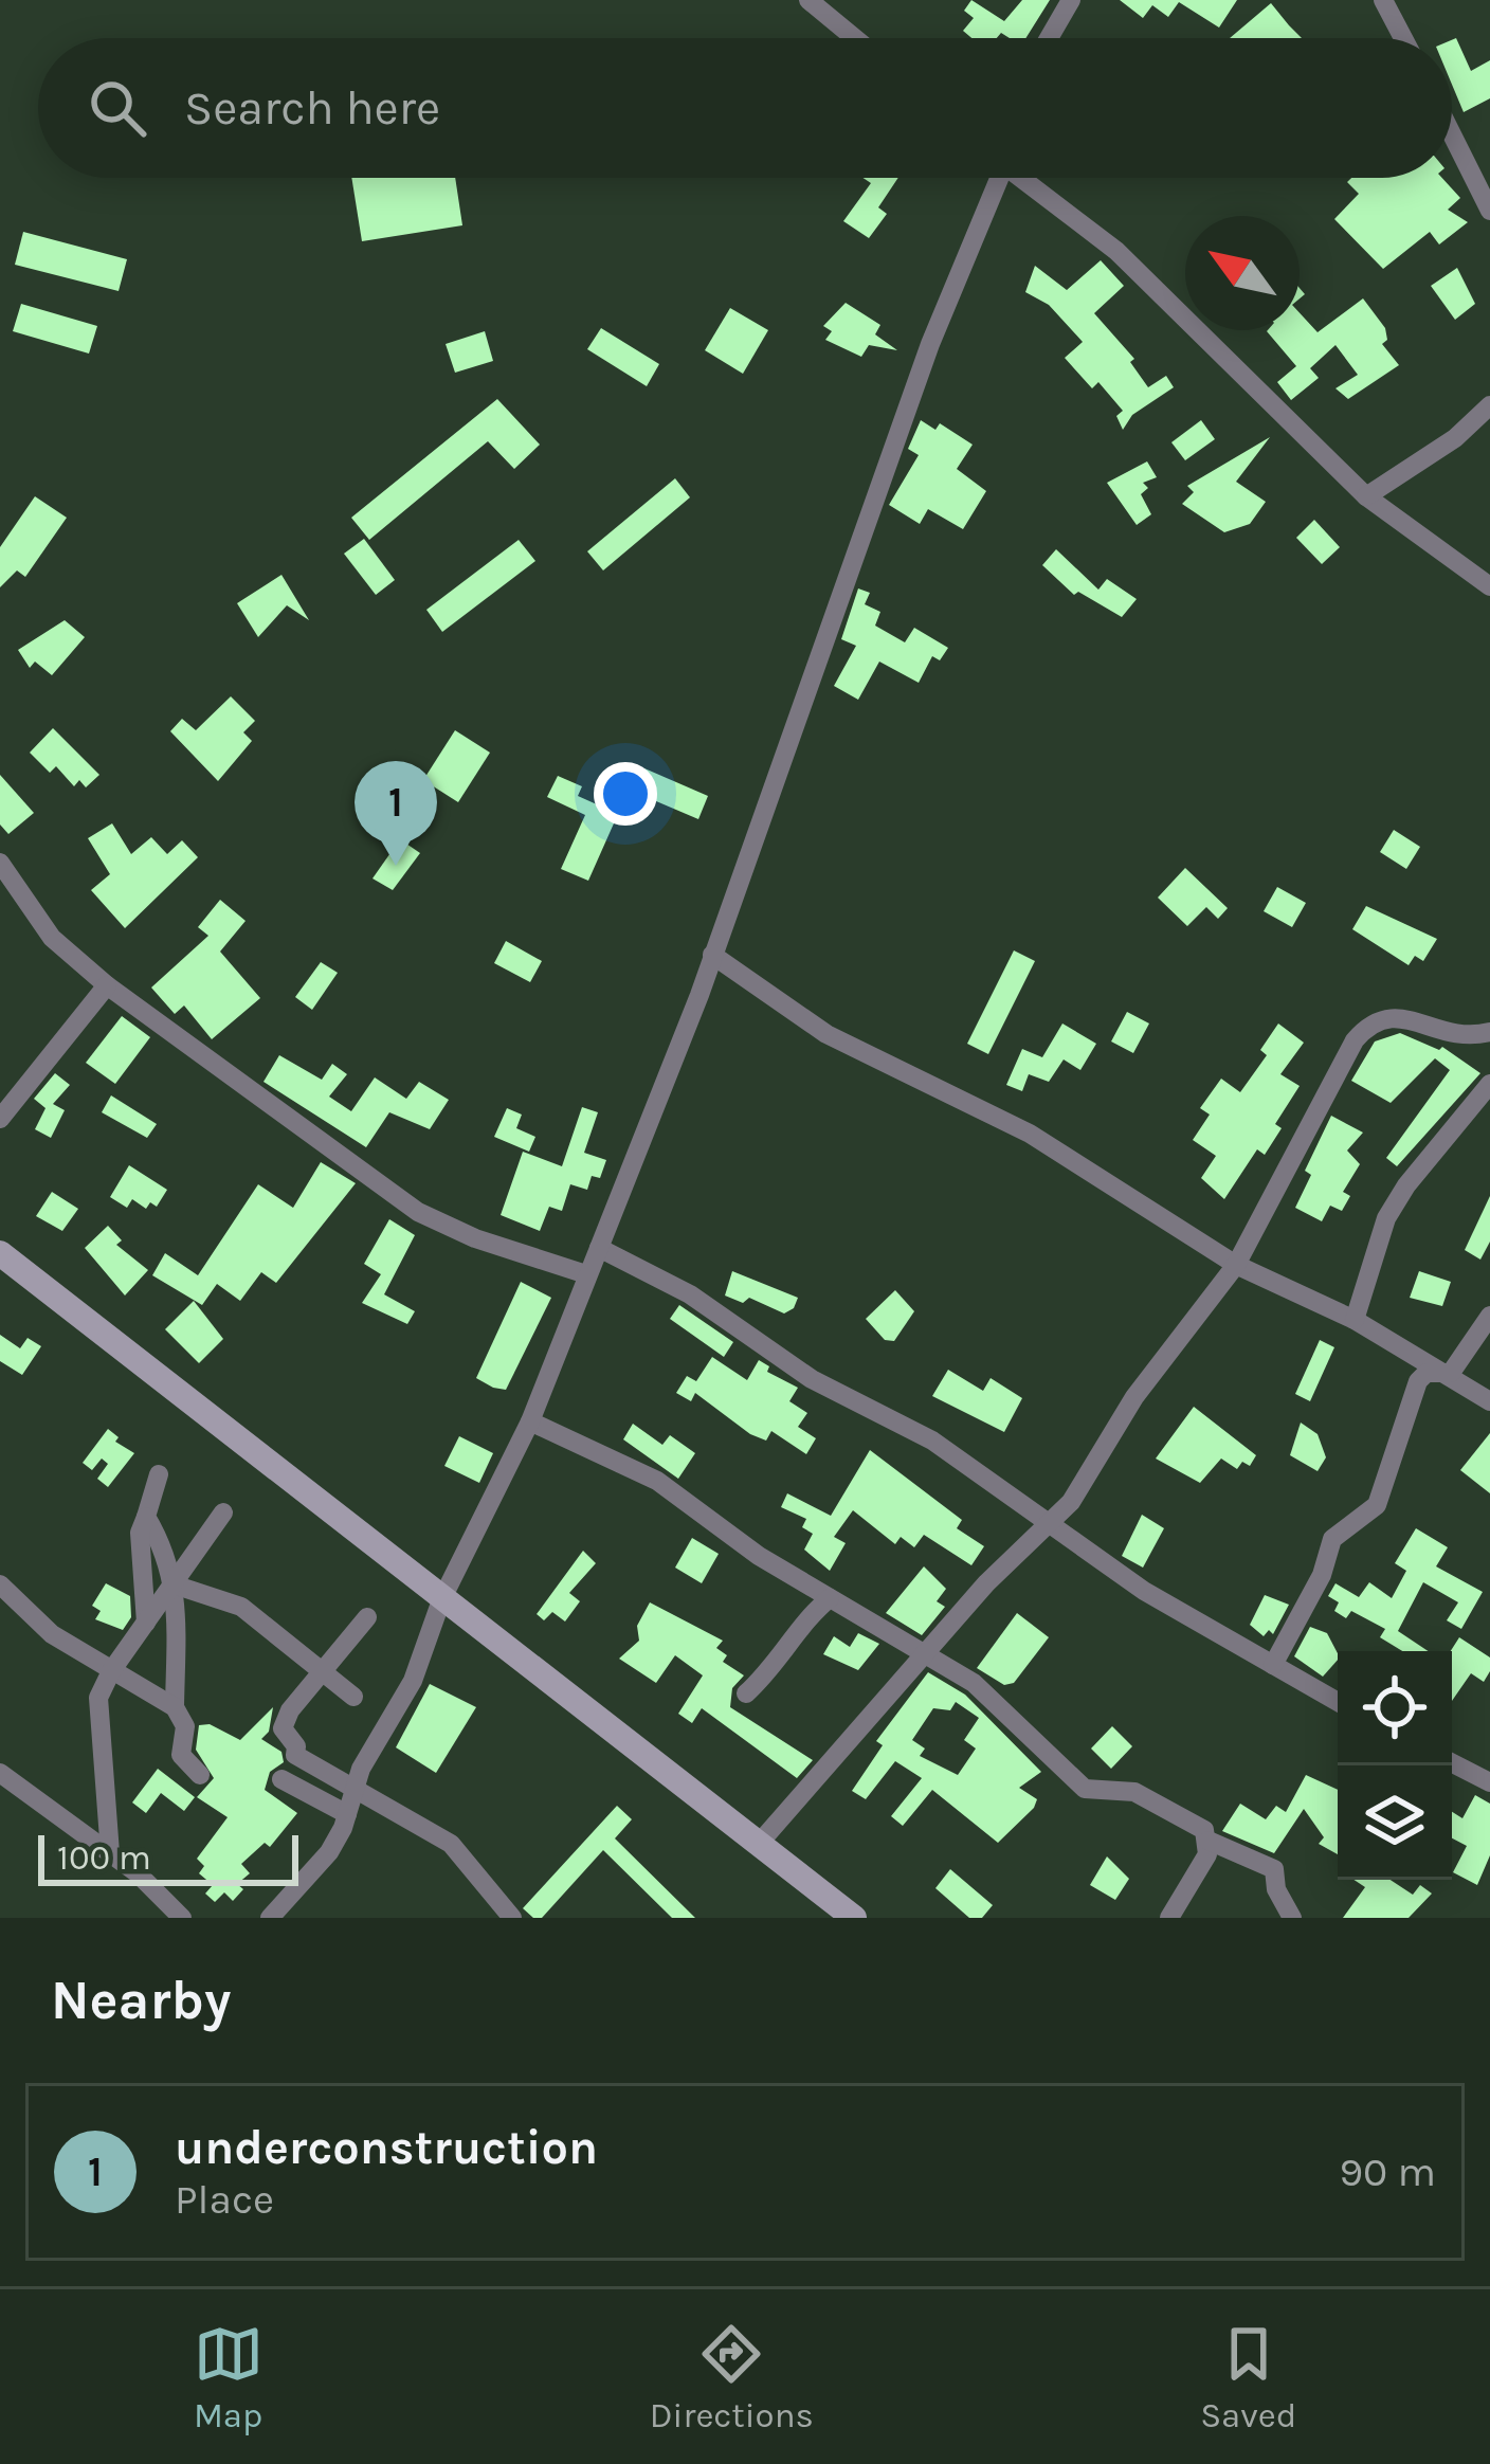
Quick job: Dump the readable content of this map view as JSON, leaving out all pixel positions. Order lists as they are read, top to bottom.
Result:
{
  "scale_bar": "100 m",
  "north": "top left",
  "page": {
    "search": "Search here",
    "pins": "1",
    "scale": "100 m",
    "heading": "Nearby",
    "list": [
      {
        "mark": "1",
        "name": "underconstruction",
        "note": "Place",
        "value": "90 m"
      }
    ],
    "nav": ["Map", "Directions", "Saved"]
  }
}
